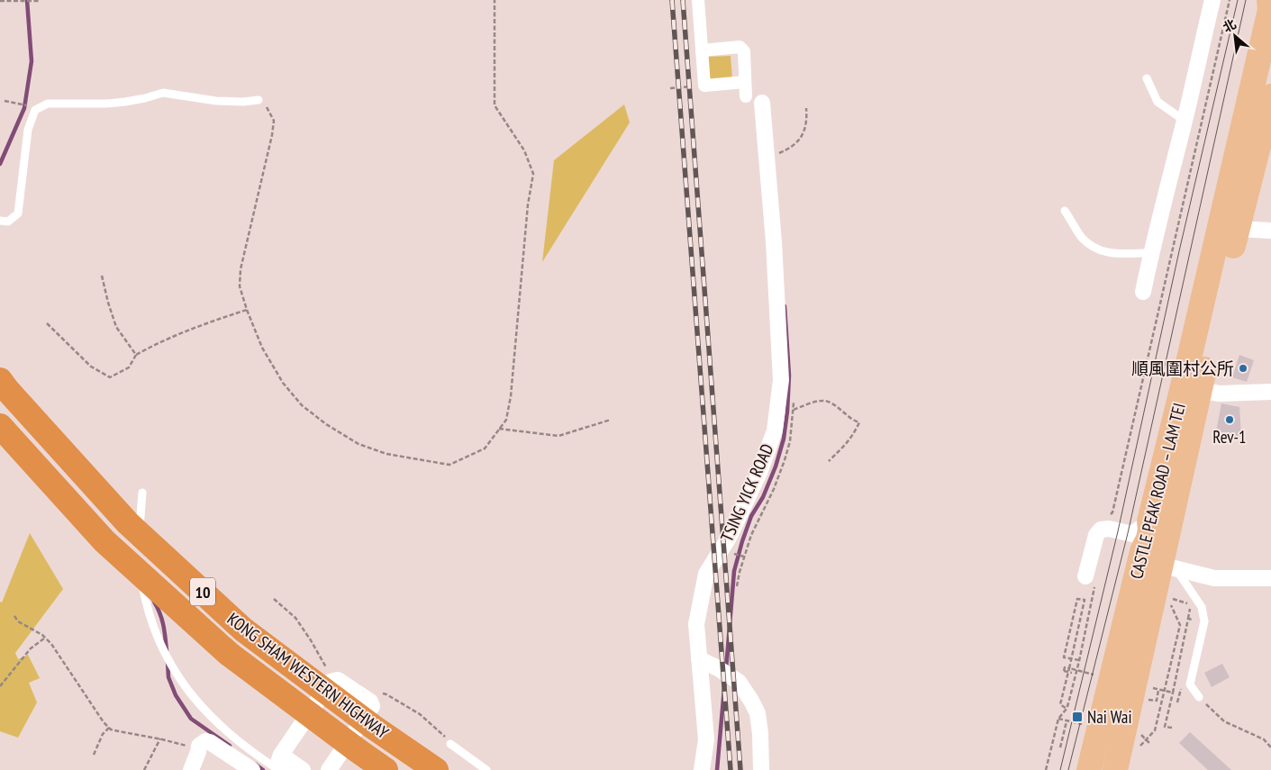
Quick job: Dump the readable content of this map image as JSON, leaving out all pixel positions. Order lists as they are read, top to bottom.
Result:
{
  "streets": {
    "highway": ["10", "KONG SHAM WESTERN HIGHWAY"],
    "main road": ["CASTLE PEAK ROAD – LAM TEI"],
    "street": ["TSING YICK ROAD"]
  },
  "places": {
    "other": ["順風圍村公所", "Rev-1"],
    "transit": ["Nai Wai"]
  },
  "north": "top left"
}
